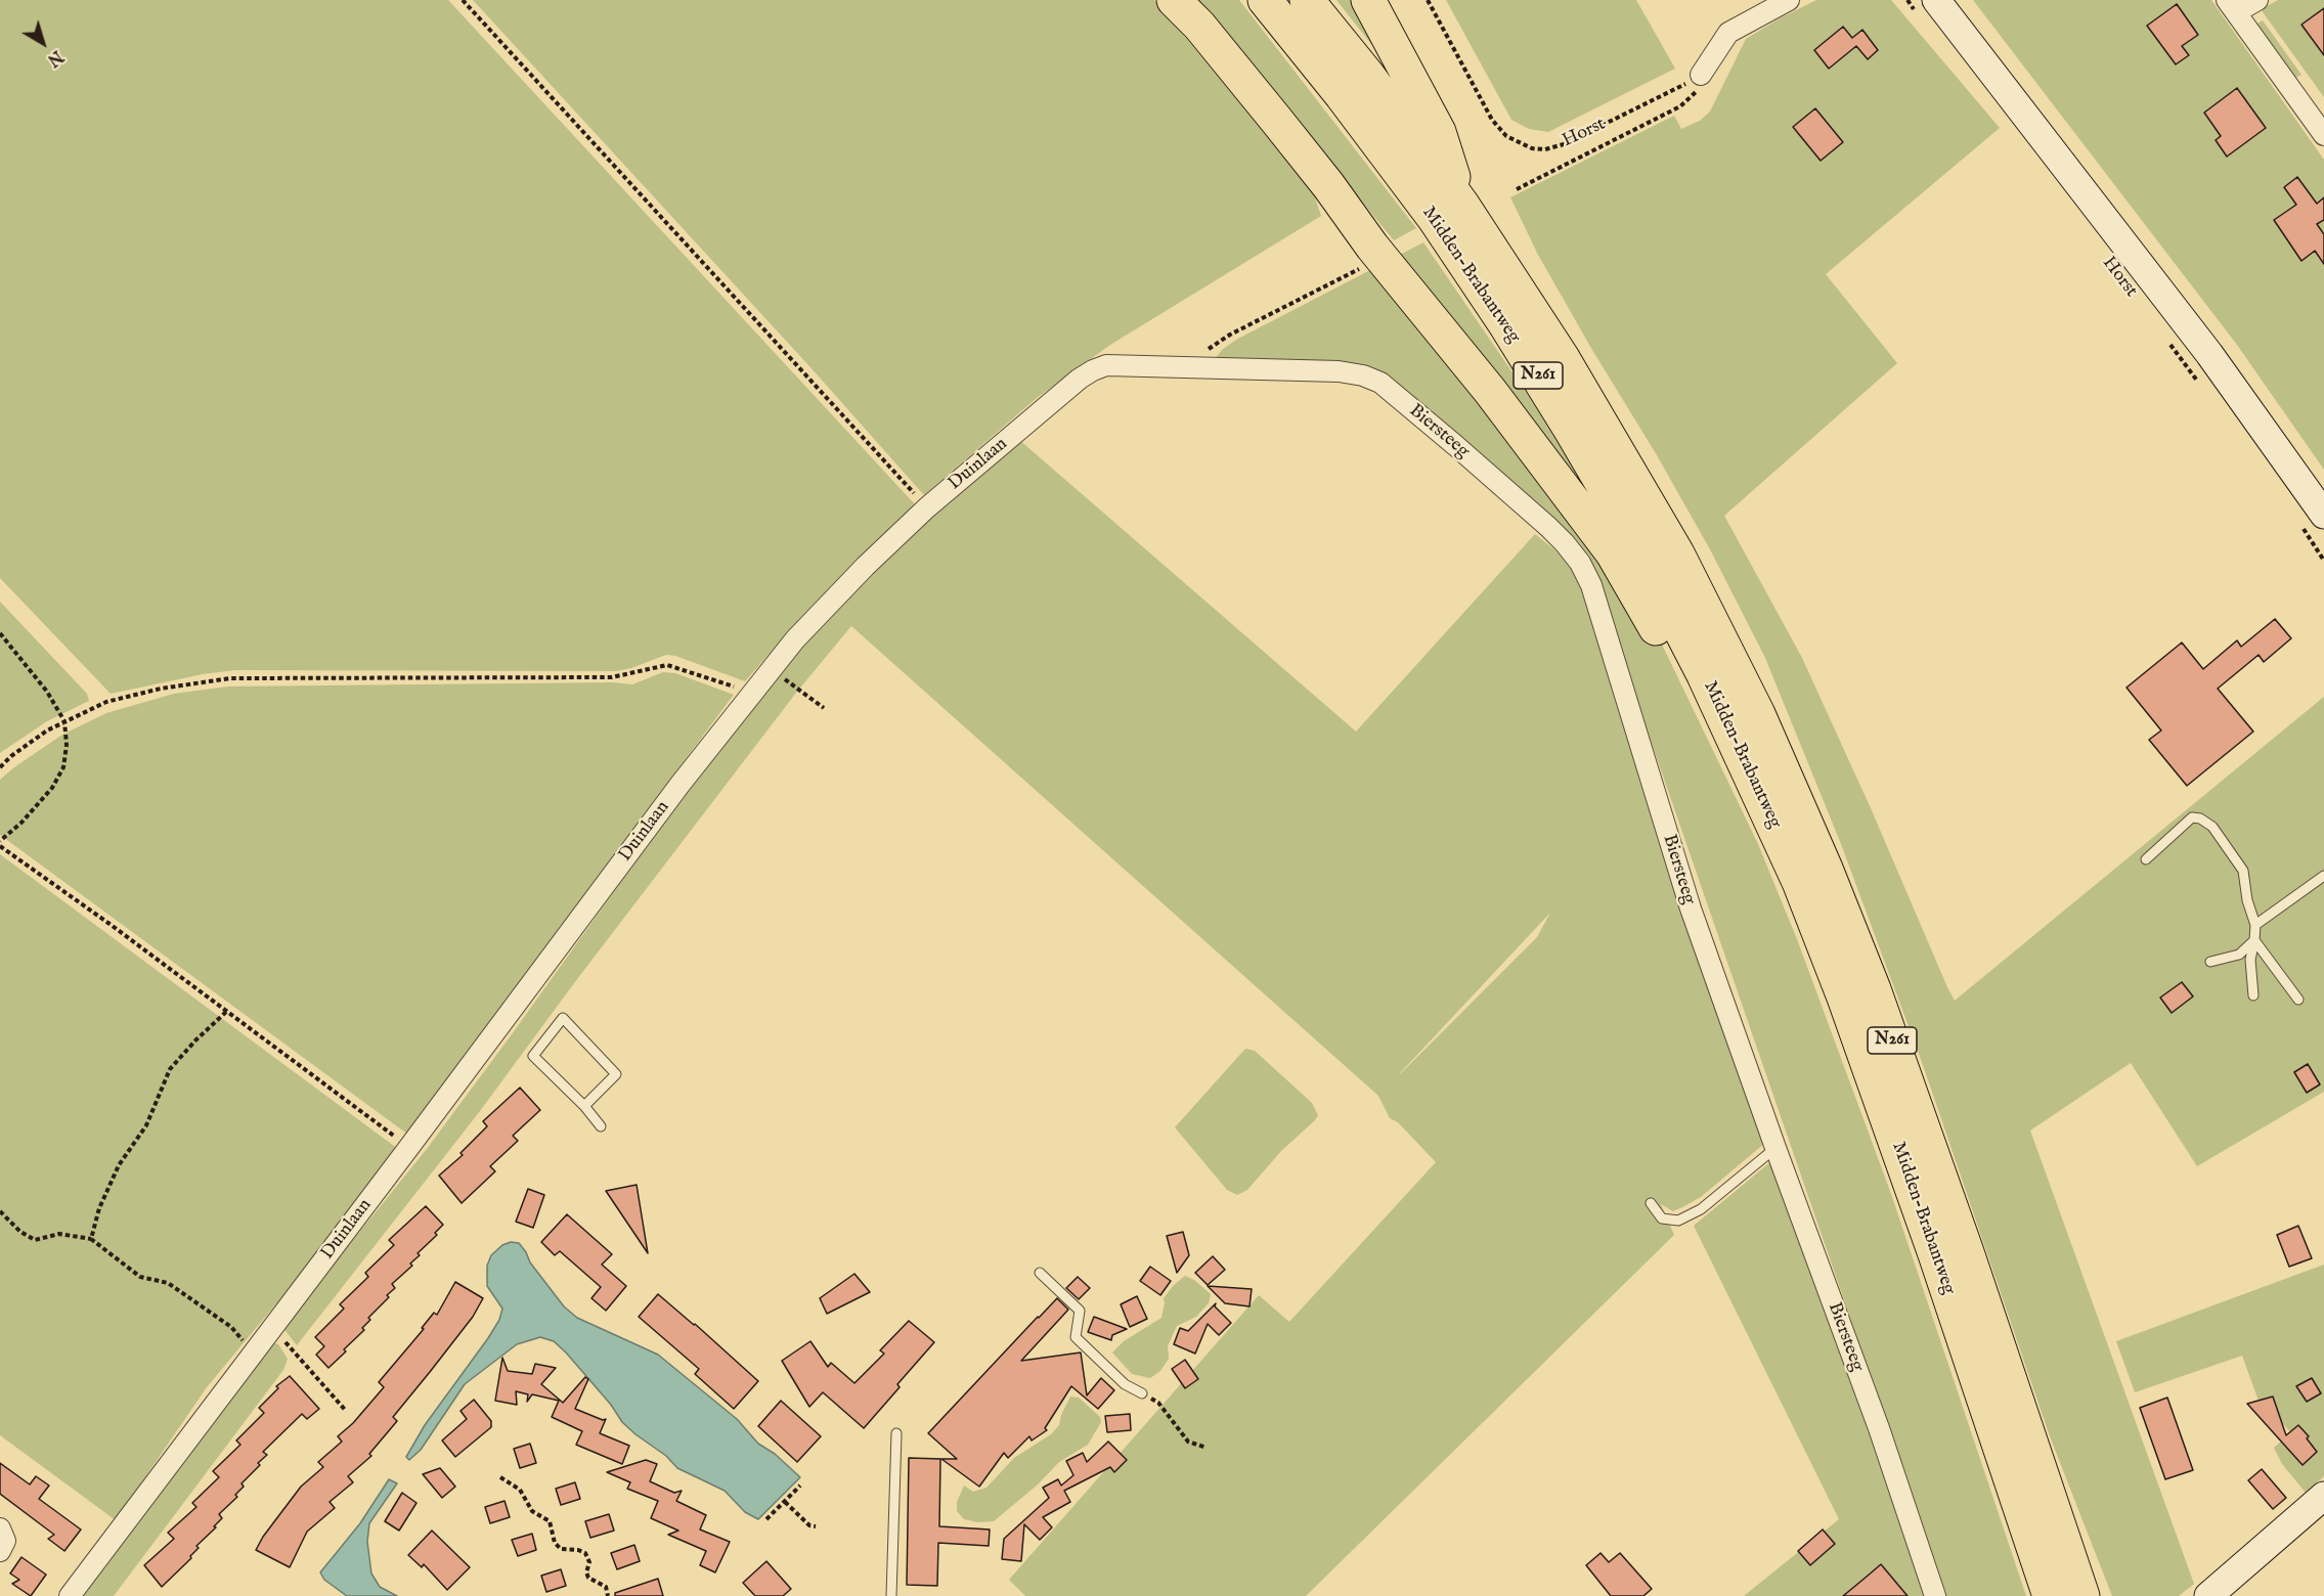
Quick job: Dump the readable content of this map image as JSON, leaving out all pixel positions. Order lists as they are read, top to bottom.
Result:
{
  "streets": {
    "highway": ["Midden-Brabantweg", "N261"],
    "street": ["Horst", "Biersteeg", "Duinlaan"]
  },
  "crossings": [
    ["Midden-Brabantweg", "N261"],
    ["Biersteeg", "Duinlaan"]
  ],
  "north": "bottom right"
}
